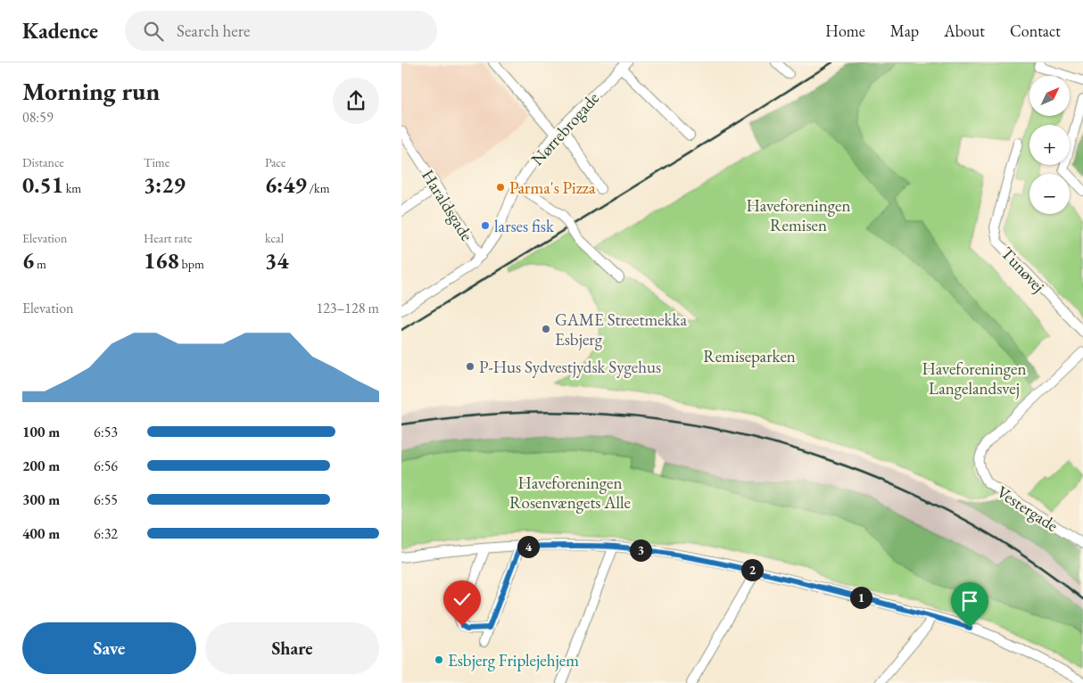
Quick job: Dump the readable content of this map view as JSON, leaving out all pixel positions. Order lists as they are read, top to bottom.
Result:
{
  "streets": {
    "street": [
      "Nørrebrogade",
      "Haraldsgade",
      "Tunøvej",
      "Vestergade"
    ]
  },
  "crossings": [
    ["Nørrebrogade", "Haraldsgade"]
  ],
  "parks": [
    "Haveforeningen Remisen",
    "Remiseparken",
    "Haveforeningen Langelandsvej",
    "Haveforeningen Rosenvængets Alle"
  ],
  "places": [
    "Parma's Pizza",
    "larses fisk",
    "GAME Streetmekka Esbjerg",
    "P-Hus Sydvestjydsk Sygehus",
    "Esbjerg Friplejehjem"
  ],
  "north": "top right",
  "page": {
    "header": "Kadence",
    "search": "Search here",
    "nav": [
      "Home",
      "Map",
      "About",
      "Contact"
    ],
    "heading": ["Morning run", "08:59"],
    "map_buttons": ["+", "−"],
    "stats": [
      ["Distance", "0.51 km"],
      ["Time", "3:29"],
      ["Pace", "6:49 /km"],
      ["Elevation", "6 m"],
      ["Heart rate", "168 bpm"],
      ["kcal", "34"]
    ],
    "chart": ["Elevation", "123–128 m"],
    "list": [
      {
        "name": "100 m",
        "note": "6:53"
      },
      {
        "name": "200 m",
        "note": "6:56"
      },
      {
        "name": "300 m",
        "note": "6:55"
      },
      {
        "name": "400 m",
        "note": "6:32"
      }
    ],
    "pins": [
      "4",
      "3",
      "2",
      "1"
    ],
    "buttons": ["Save", "Share"]
  }
}
